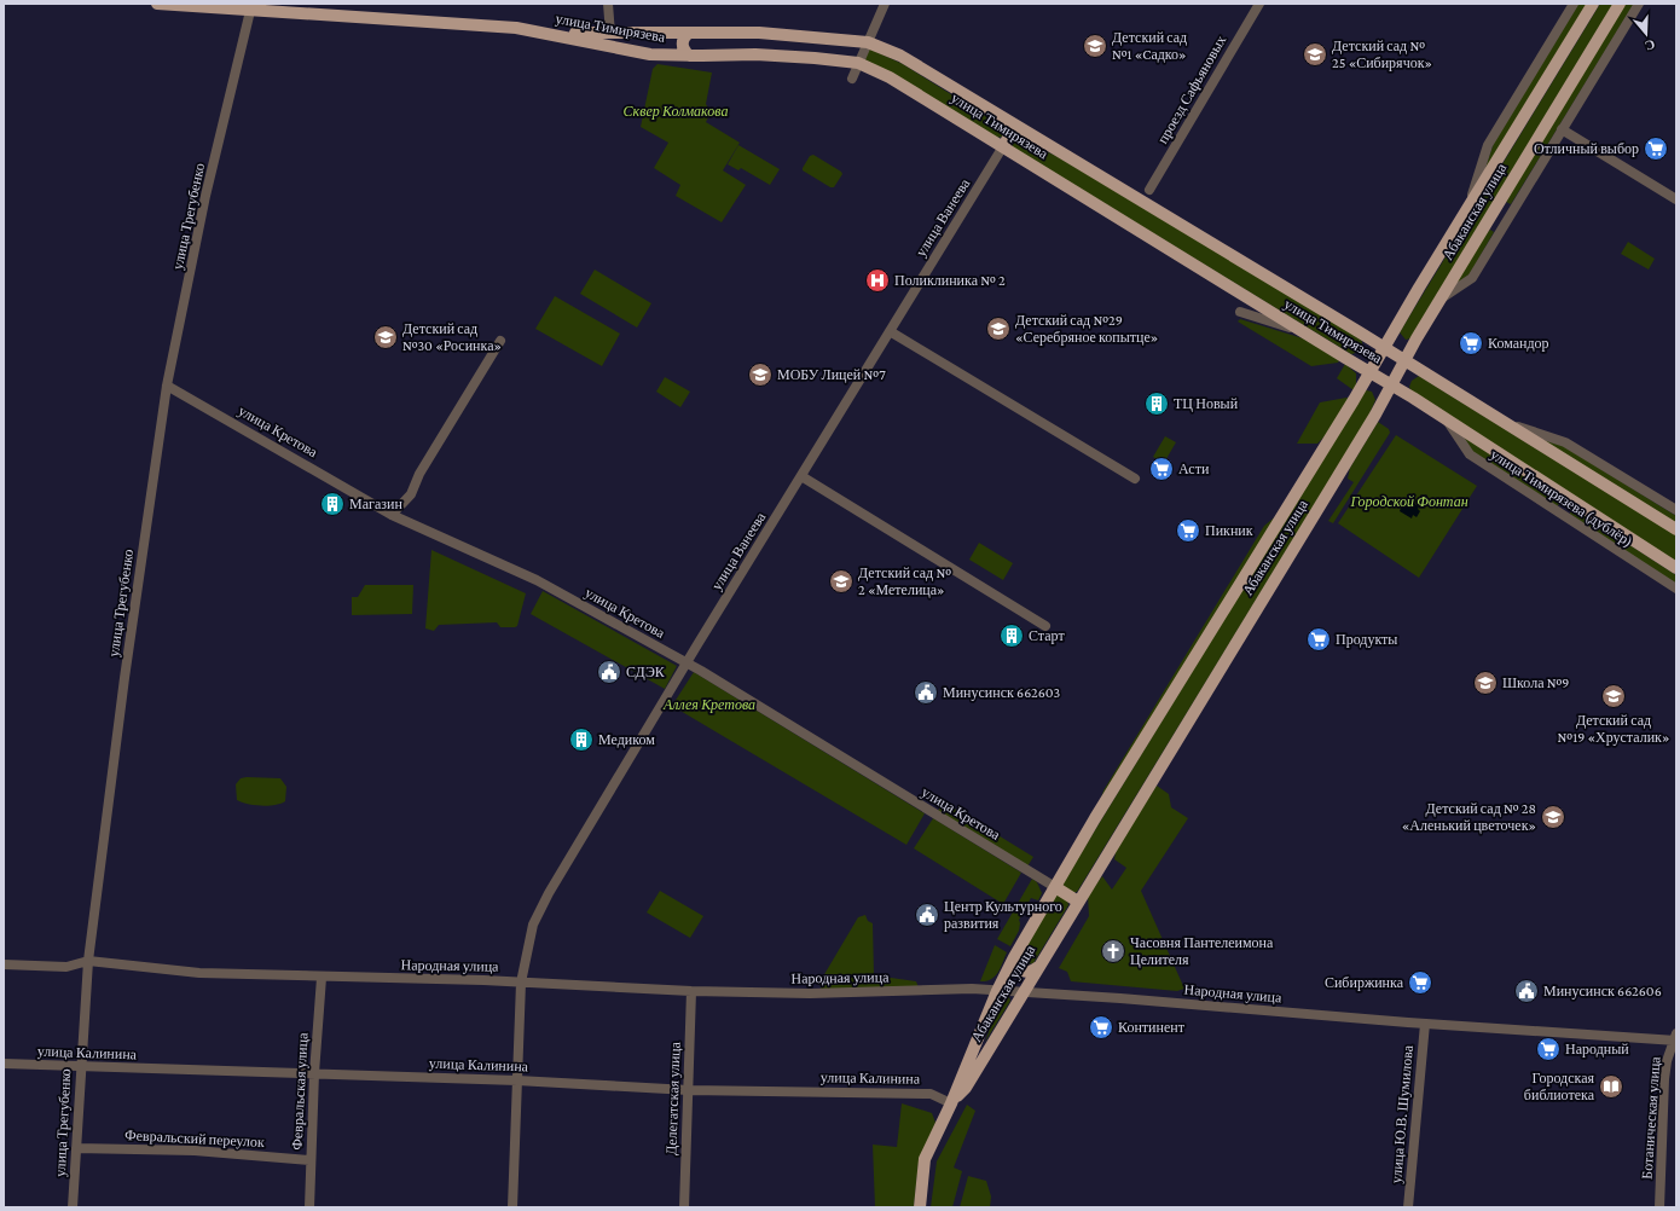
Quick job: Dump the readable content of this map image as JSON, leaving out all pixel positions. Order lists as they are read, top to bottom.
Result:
{
  "streets": {
    "main road": ["улица Тимирязева", "Абаканская улица"],
    "street": [
      "проезд Сафьяновых",
      "улица Трегубенко",
      "улица Ванеева",
      "улица Кретова",
      "улица Тимирязева (дублёр)",
      "Народная улица",
      "улица Калинина",
      "Февральская улица",
      "Делегатская улица",
      "улица Ю.В. Шумилова",
      "Ботаническая улица",
      "Февральский переулок"
    ]
  },
  "crossings": [
    ["улица Тимирязева", "Абаканская улица"],
    ["улица Тимирязева", "улица Ванеева"],
    ["улица Тимирязева", "улица Тимирязева (дублёр)"],
    ["Абаканская улица", "улица Кретова"],
    ["Абаканская улица", "Народная улица"],
    ["Абаканская улица", "улица Калинина"],
    ["улица Трегубенко", "улица Кретова"],
    ["улица Трегубенко", "Народная улица"],
    ["улица Трегубенко", "улица Калинина"],
    ["улица Трегубенко", "Февральский переулок"],
    ["улица Ванеева", "улица Кретова"],
    ["улица Ванеева", "Народная улица"],
    ["улица Ванеева", "улица Калинина"],
    ["Народная улица", "Февральская улица"],
    ["Народная улица", "Делегатская улица"],
    ["Народная улица", "улица Ю.В. Шумилова"],
    ["Народная улица", "Ботаническая улица"],
    ["улица Калинина", "Февральская улица"],
    ["улица Калинина", "Делегатская улица"],
    ["Февральская улица", "Февральский переулок"]
  ],
  "parks": ["Сквер Колмакова", "Городской Фонтан", "Аллея Кретова"],
  "places": {
    "school or university": [
      "Детский сад №1 «Cадко»",
      "Детский сад № 25 «Сибирячок»",
      "Детский сад №29 «Серебряное копытце»",
      "Детский сад №30 «Росинка»",
      "МОБУ Лицей №7",
      "Детский сад № 2 «Метелица»",
      "Школа №9",
      "Детский сад №19 «Хрусталик»",
      "Детский сад № 28 «Аленький цветочек»"
    ],
    "supermarket": [
      "Отличный выбор",
      "Командор",
      "Асти",
      "Пикник",
      "Продукты",
      "Сибиржинка",
      "Континент",
      "Народный"
    ],
    "hospital": ["Поликлиника № 2"],
    "building": [
      "ТЦ Новый",
      "Магазин",
      "Старт",
      "Медиком"
    ],
    "public building": [
      "СДЭК",
      "Минусинск 662603",
      "Центр Культурного развития",
      "Минусинск 662606"
    ],
    "church": ["Часовня Пантелеимона Целителя"],
    "library": ["Городская библиотека"]
  },
  "north": "bottom"
}
